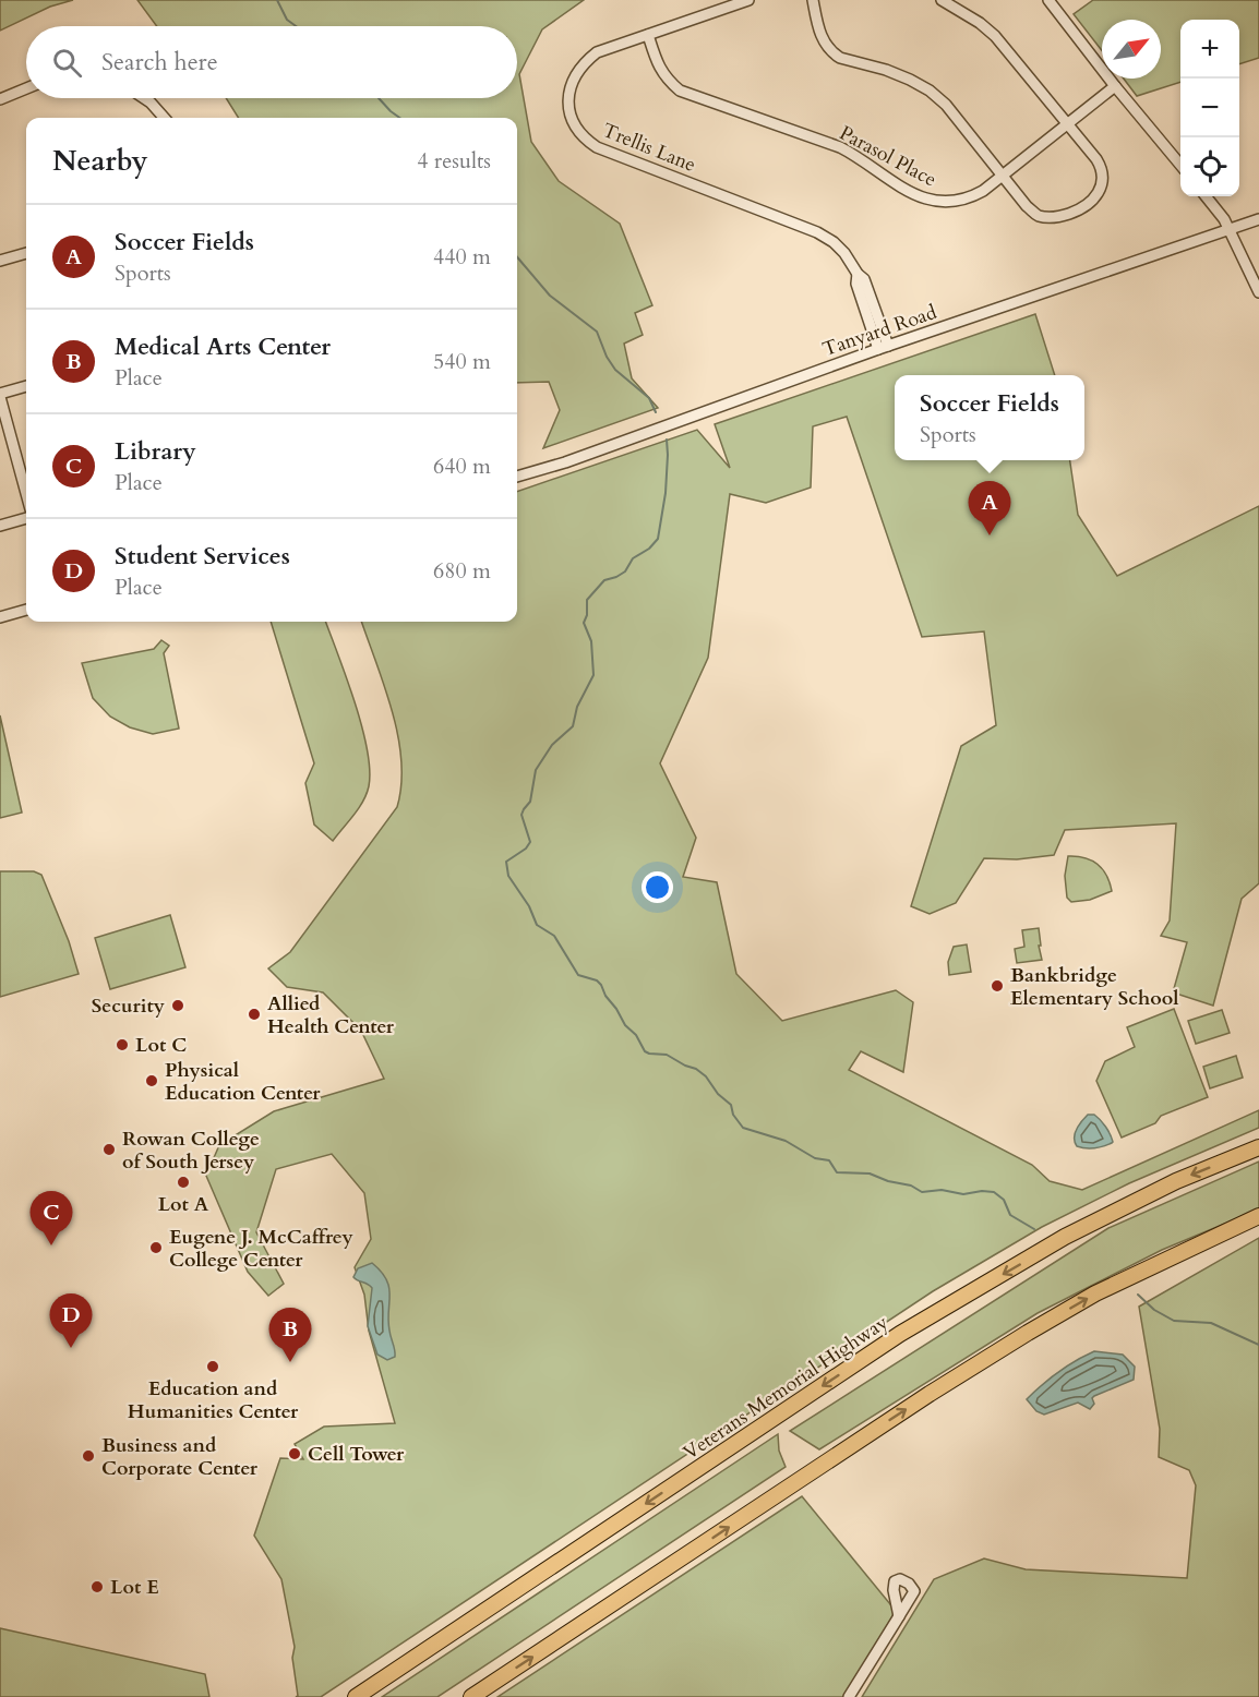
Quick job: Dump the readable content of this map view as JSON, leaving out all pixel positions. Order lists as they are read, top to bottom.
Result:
{
  "streets": {
    "highway": ["Veterans Memorial Highway"],
    "street": ["Trellis Lane", "Parasol Place", "Tanyard Road"]
  },
  "crossings": [
    ["Trellis Lane", "Parasol Place"],
    ["Trellis Lane", "Tanyard Road"]
  ],
  "places": [
    "Bankbridge Elementary School",
    "Security",
    "Allied Health Center",
    "Lot C",
    "Physical Education Center",
    "Rowan College of South Jersey",
    "Lot A",
    "Eugene J. McCaffrey College Center",
    "Education and Humanities Center",
    "Cell Tower",
    "Business and Corporate Center",
    "Lot E"
  ],
  "north": "top right",
  "page": {
    "map_buttons": ["+", "−"],
    "search": "Search here",
    "heading": ["Nearby", "4 results"],
    "list": [
      {
        "mark": "A",
        "name": "Soccer Fields",
        "note": "Sports",
        "value": "440 m"
      },
      {
        "mark": "B",
        "name": "Medical Arts Center",
        "note": "Place",
        "value": "540 m"
      },
      {
        "mark": "C",
        "name": "Library",
        "note": "Place",
        "value": "640 m"
      },
      {
        "mark": "D",
        "name": "Student Services",
        "note": "Place",
        "value": "680 m"
      }
    ],
    "popup": ["Soccer Fields", "Sports"],
    "pins": [
      "A",
      "C",
      "D",
      "B"
    ]
  }
}
